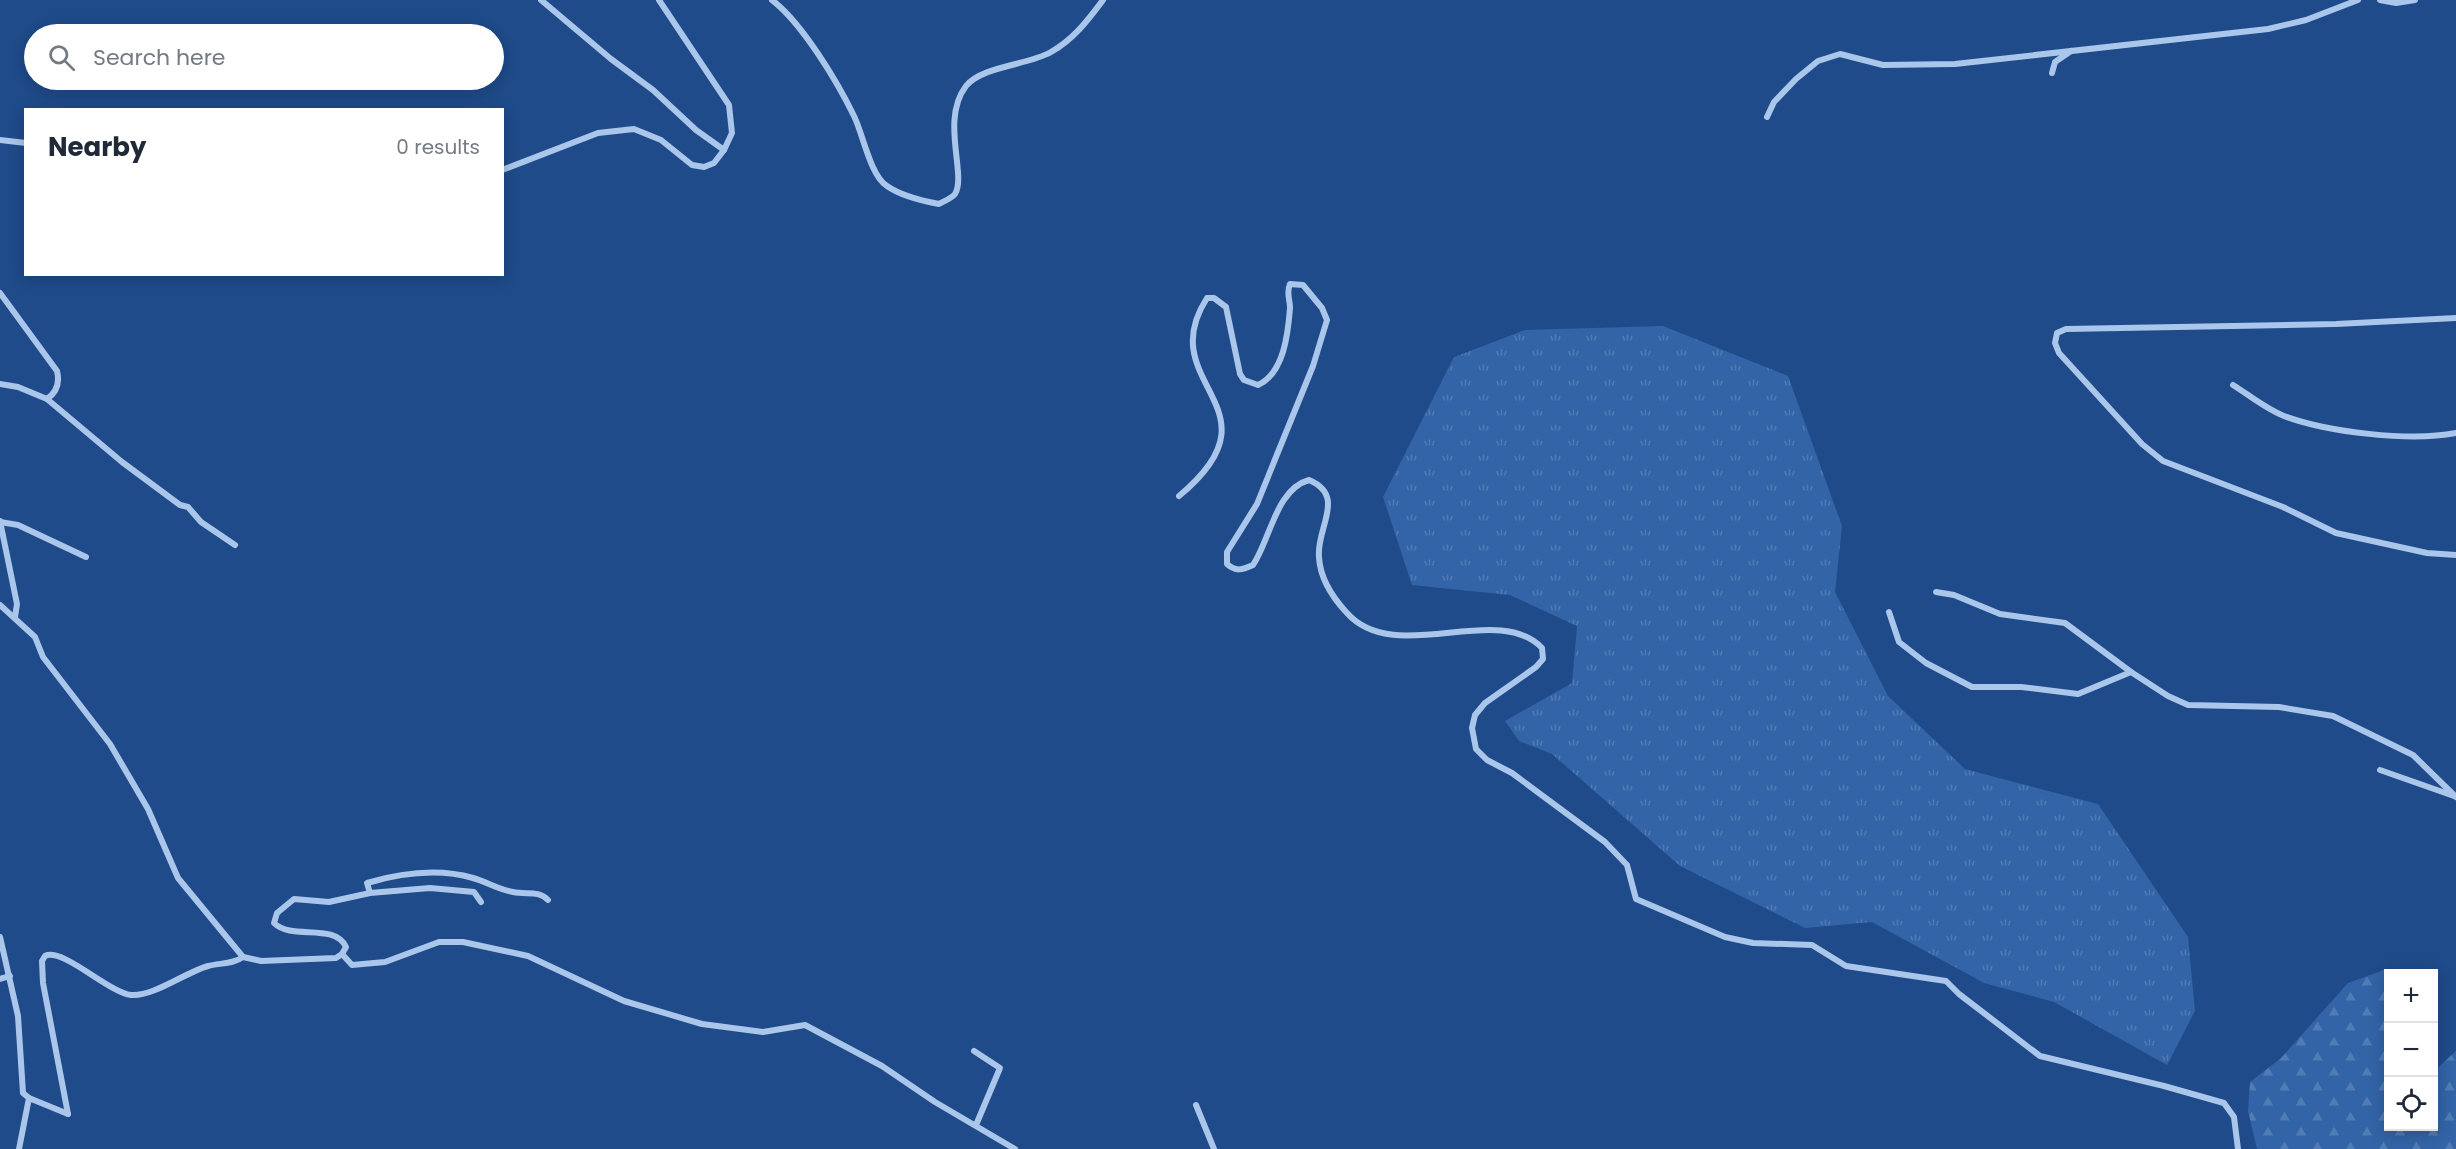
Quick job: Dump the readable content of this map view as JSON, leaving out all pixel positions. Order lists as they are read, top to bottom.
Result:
{
  "page": {
    "search": "Search here",
    "heading": ["Nearby", "0 results"],
    "map_buttons": ["+", "−"]
  }
}
